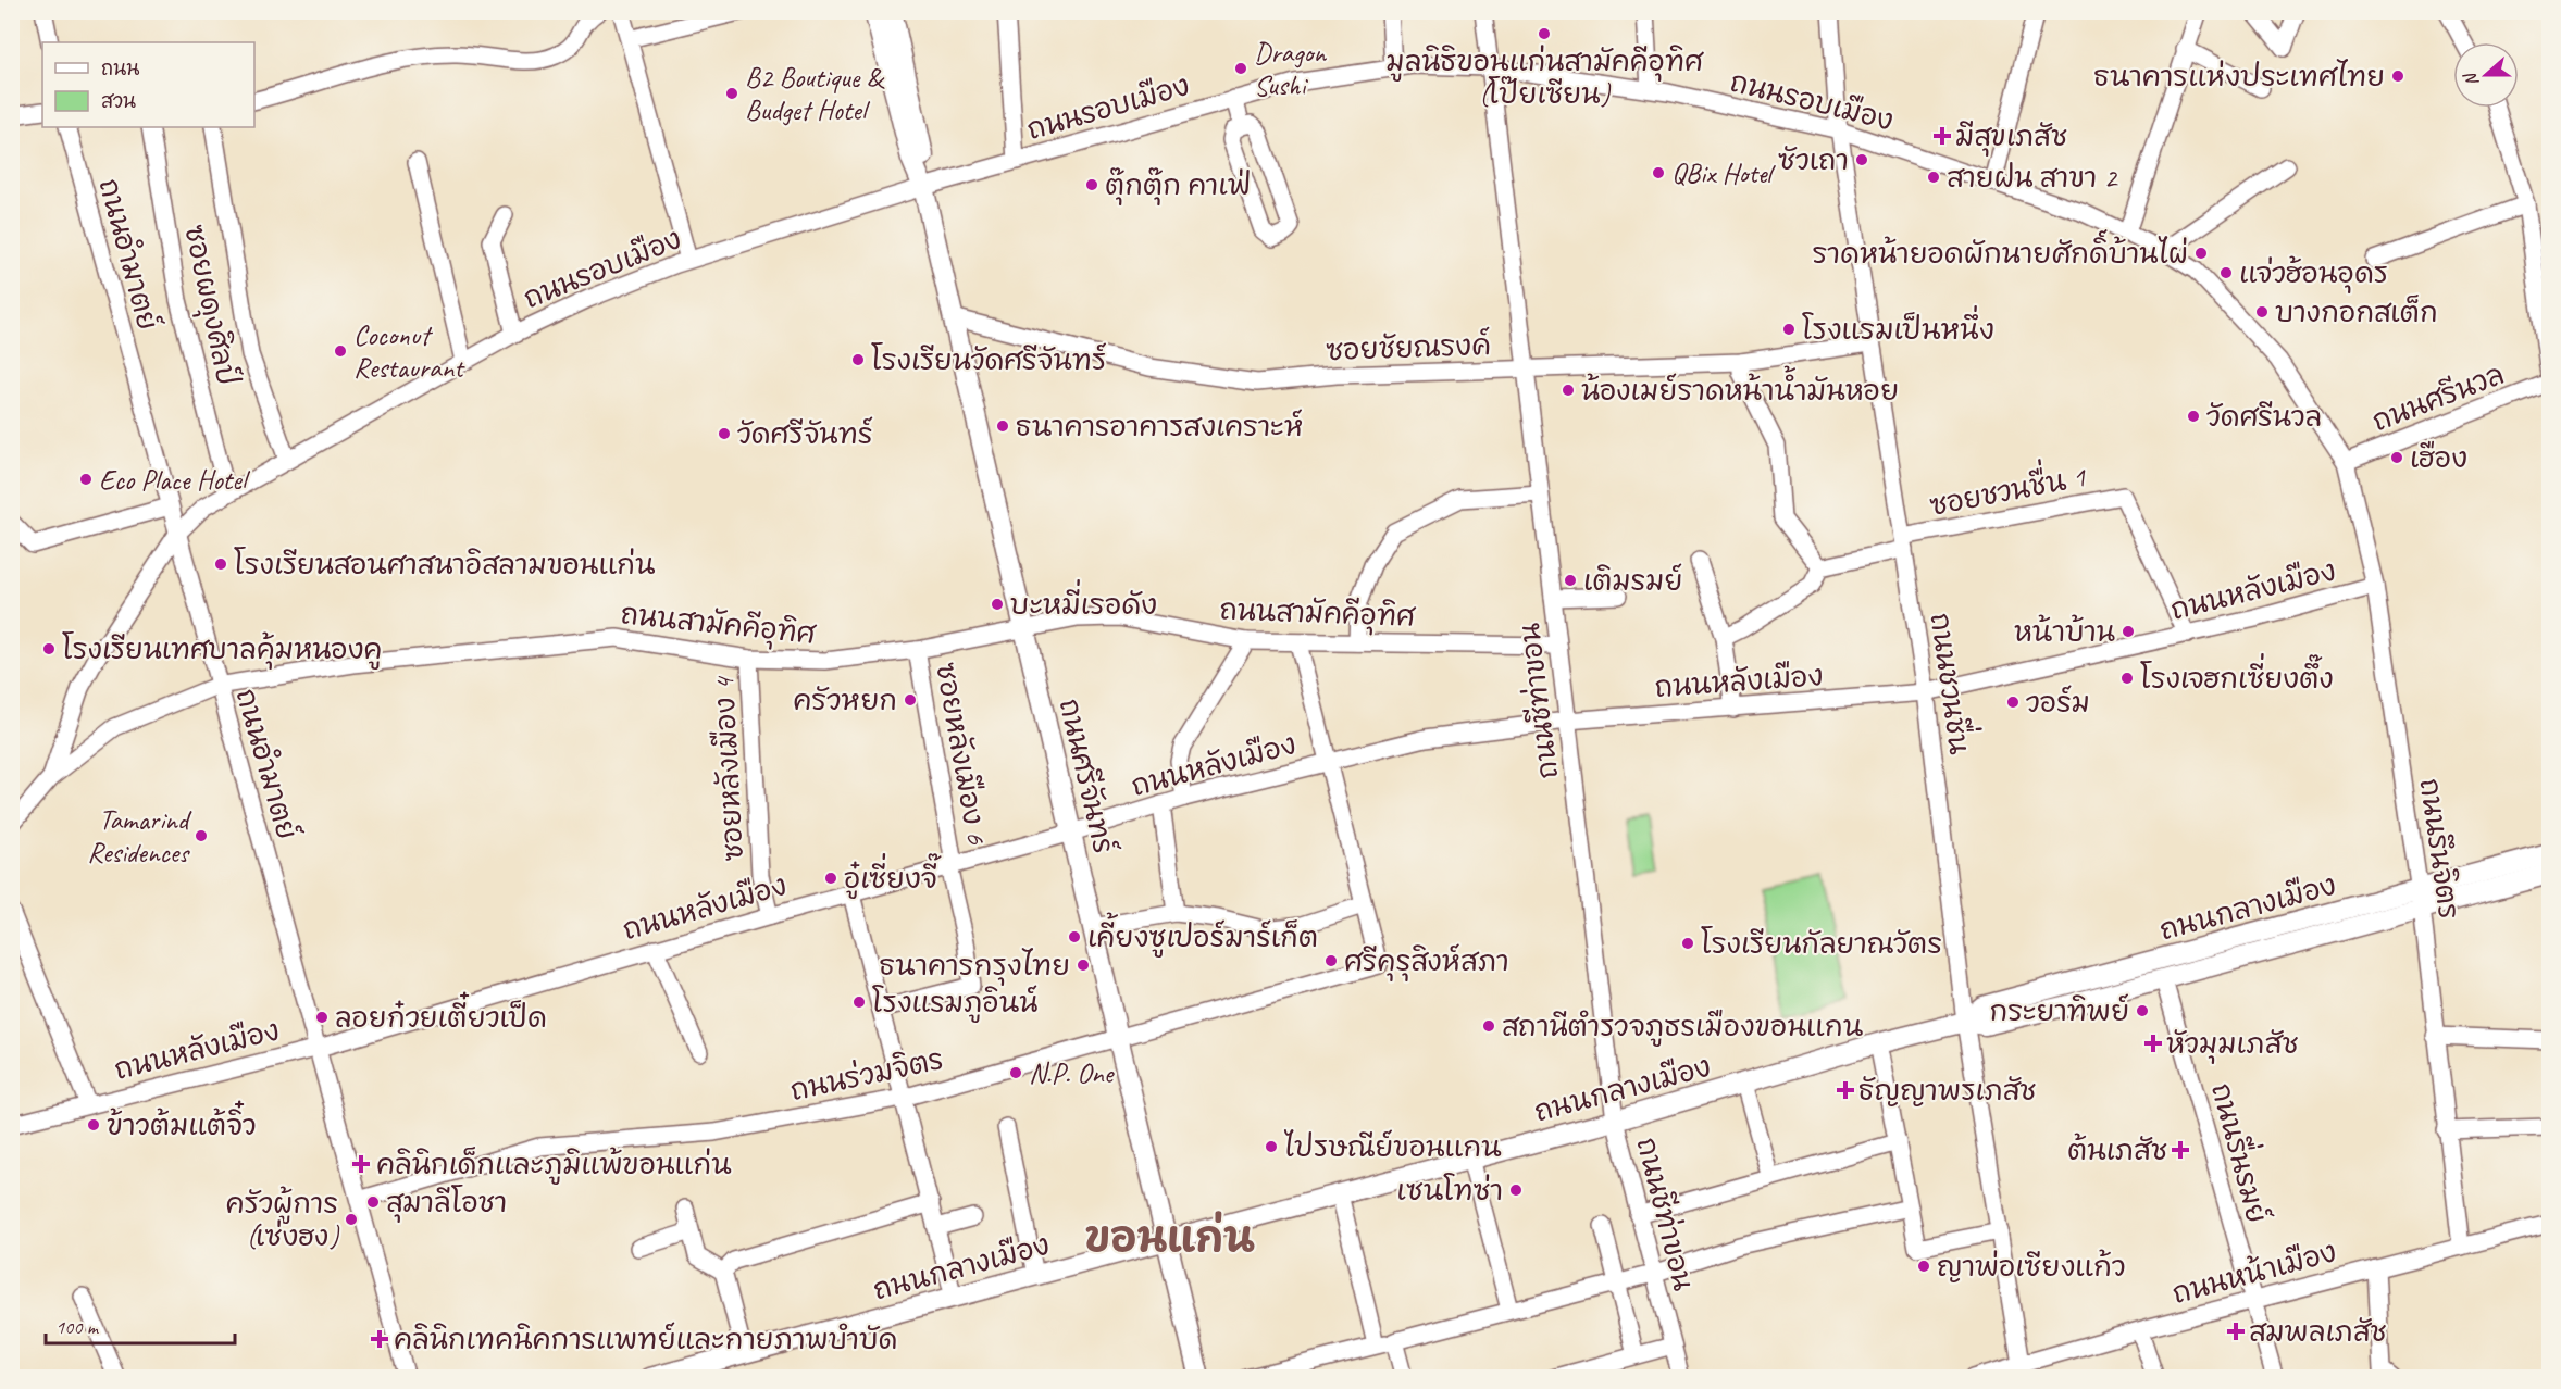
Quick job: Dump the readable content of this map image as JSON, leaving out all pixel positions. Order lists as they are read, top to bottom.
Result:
{
  "streets": {
    "main road": ["ถนนศรีจันทร์", "ถนนกลางเมือง"],
    "street": [
      "ถนนรอบเมือง",
      "ถนนอำมาตย์",
      "ซอยผดุงศิลป์",
      "ซอยชัยณรงค์",
      "ถนนศรีนวล",
      "ซอยชวนชื่น 1",
      "ถนนหลังเมือง",
      "ถนนสามัคคีอุทิศ",
      "ถนนชวนชื่น",
      "ถนนชีท่าขอน",
      "ซอยหลังเมือง 6",
      "ซอยหลังเมือง 4",
      "ถนนรึนจิตร",
      "ถนนร่วมจิตร",
      "ถนนรื่นรมย์",
      "ถนนหน้าเมือง"
    ]
  },
  "crossings": [
    ["ถนนรอบเมือง", "ถนนอำมาตย์"],
    ["ถนนรอบเมือง", "ซอยผดุงศิลป์"],
    ["ถนนรอบเมือง", "ถนนศรีนวล"],
    ["ถนนรอบเมือง", "ถนนสามัคคีอุทิศ"],
    ["ถนนรอบเมือง", "ถนนชวนชื่น"],
    ["ถนนรอบเมือง", "ถนนชีท่าขอน"],
    ["ถนนรอบเมือง", "ถนนศรีจันทร์"],
    ["ถนนรอบเมือง", "ถนนรึนจิตร"],
    ["ถนนอำมาตย์", "ถนนหลังเมือง"],
    ["ถนนอำมาตย์", "ถนนสามัคคีอุทิศ"],
    ["ถนนอำมาตย์", "ถนนร่วมจิตร"],
    ["ซอยชัยณรงค์", "ถนนชวนชื่น"],
    ["ซอยชัยณรงค์", "ถนนชีท่าขอน"],
    ["ซอยชัยณรงค์", "ถนนศรีจันทร์"],
    ["ถนนศรีนวล", "ถนนรึนจิตร"],
    ["ซอยชวนชื่น 1", "ถนนหลังเมือง"],
    ["ซอยชวนชื่น 1", "ถนนชวนชื่น"],
    ["ถนนหลังเมือง", "ถนนชวนชื่น"],
    ["ถนนหลังเมือง", "ถนนชีท่าขอน"],
    ["ถนนหลังเมือง", "ซอยหลังเมือง 6"],
    ["ถนนหลังเมือง", "ซอยหลังเมือง 4"],
    ["ถนนหลังเมือง", "ถนนศรีจันทร์"],
    ["ถนนหลังเมือง", "ถนนรึนจิตร"],
    ["ถนนสามัคคีอุทิศ", "ถนนชีท่าขอน"],
    ["ถนนสามัคคีอุทิศ", "ซอยหลังเมือง 6"],
    ["ถนนสามัคคีอุทิศ", "ซอยหลังเมือง 4"],
    ["ถนนสามัคคีอุทิศ", "ถนนศรีจันทร์"],
    ["ถนนชวนชื่น", "ถนนกลางเมือง"],
    ["ถนนชวนชื่น", "ถนนหน้าเมือง"],
    ["ถนนชีท่าขอน", "ถนนกลางเมือง"],
    ["ถนนศรีจันทร์", "ถนนกลางเมือง"],
    ["ถนนศรีจันทร์", "ถนนร่วมจิตร"],
    ["ถนนรึนจิตร", "ถนนกลางเมือง"],
    ["ถนนรึนจิตร", "ถนนหน้าเมือง"],
    ["ถนนกลางเมือง", "ถนนรื่นรมย์"],
    ["ถนนรื่นรมย์", "ถนนหน้าเมือง"]
  ],
  "districts": ["ขอนแก่น"],
  "places": {
    "other": [
      "มูลนิธิขอนแก่นสามัคคีอุทิศ (โป๊ยเซียน)",
      "Dragon Sushi",
      "ธนาคารแห่งประเทศไทย",
      "B2 Boutique & Budget Hotel",
      "ซัวเถา",
      "QBix Hotel",
      "สายฝน สาขา 2",
      "ตุ๊กตุ๊ก คาเฟ่",
      "ราดหน้ายอดผักนายศักดิ์บ้านไผ่",
      "แจ่วฮ้อนอุดร",
      "บางกอกสเต็ก",
      "โรงแรมเป็นหนึ่ง",
      "Coconut Restaurant",
      "โรงเรียนวัดศรีจันทร์",
      "น้องเมย์ราดหน้าน้ำมันหอย",
      "วัดศรีนวล",
      "ธนาคารอาคารสงเคราะห์",
      "วัดศรีจันทร์",
      "เฮือง",
      "Eco Place Hotel",
      "โรงเรียนสอนศาสนาอิสลามขอนแก่น",
      "เติมรมย์",
      "บะหมี่เรอดัง",
      "หน้าบ้าน",
      "โรงเรียนเทศบาลคุ้มหนองคู",
      "โรงเจฮกเซี่ยงตึ๊ง",
      "ครัวหยก",
      "วอร์ม",
      "Tamarind Residences",
      "อู๋เซี่ยงจี๊",
      "เคี้ยงซูเปอร์มาร์เก็ต",
      "โรงเรียนกัลยาณวัตร",
      "ศรีคุรุสิงห์สภา",
      "ธนาคารกรุงไทย",
      "โรงแรมภูอินน์",
      "กระยาทิพย์",
      "ลอยก๋วยเตี๋ยวเป็ด",
      "สถานีตำรวจภูธรเมืองขอนแกน",
      "N.P. One",
      "ข้าวต้มแต้จิ๋ว",
      "ไปรษณีย์ขอนแกน",
      "เซนโทซ่า",
      "สุมาลีโอชา",
      "ครัวผู้การ (เซ่งฮง)",
      "ญาพ่อเซียงแก้ว"
    ],
    "health": [
      "มีสุขเภสัช",
      "หัวมุมเภสัช",
      "ธัญญาพรเภสัช",
      "ต้นเภสัช",
      "คลินิกเด็กและภูมิแพ้ขอนแก่น",
      "สมพลเภสัช",
      "คลินิกเทคนิคการแพทย์และกายภาพบำบัด"
    ]
  },
  "legend": ["ถนน", "สวน"],
  "scale_bar": "100 m",
  "north": "left"
}
